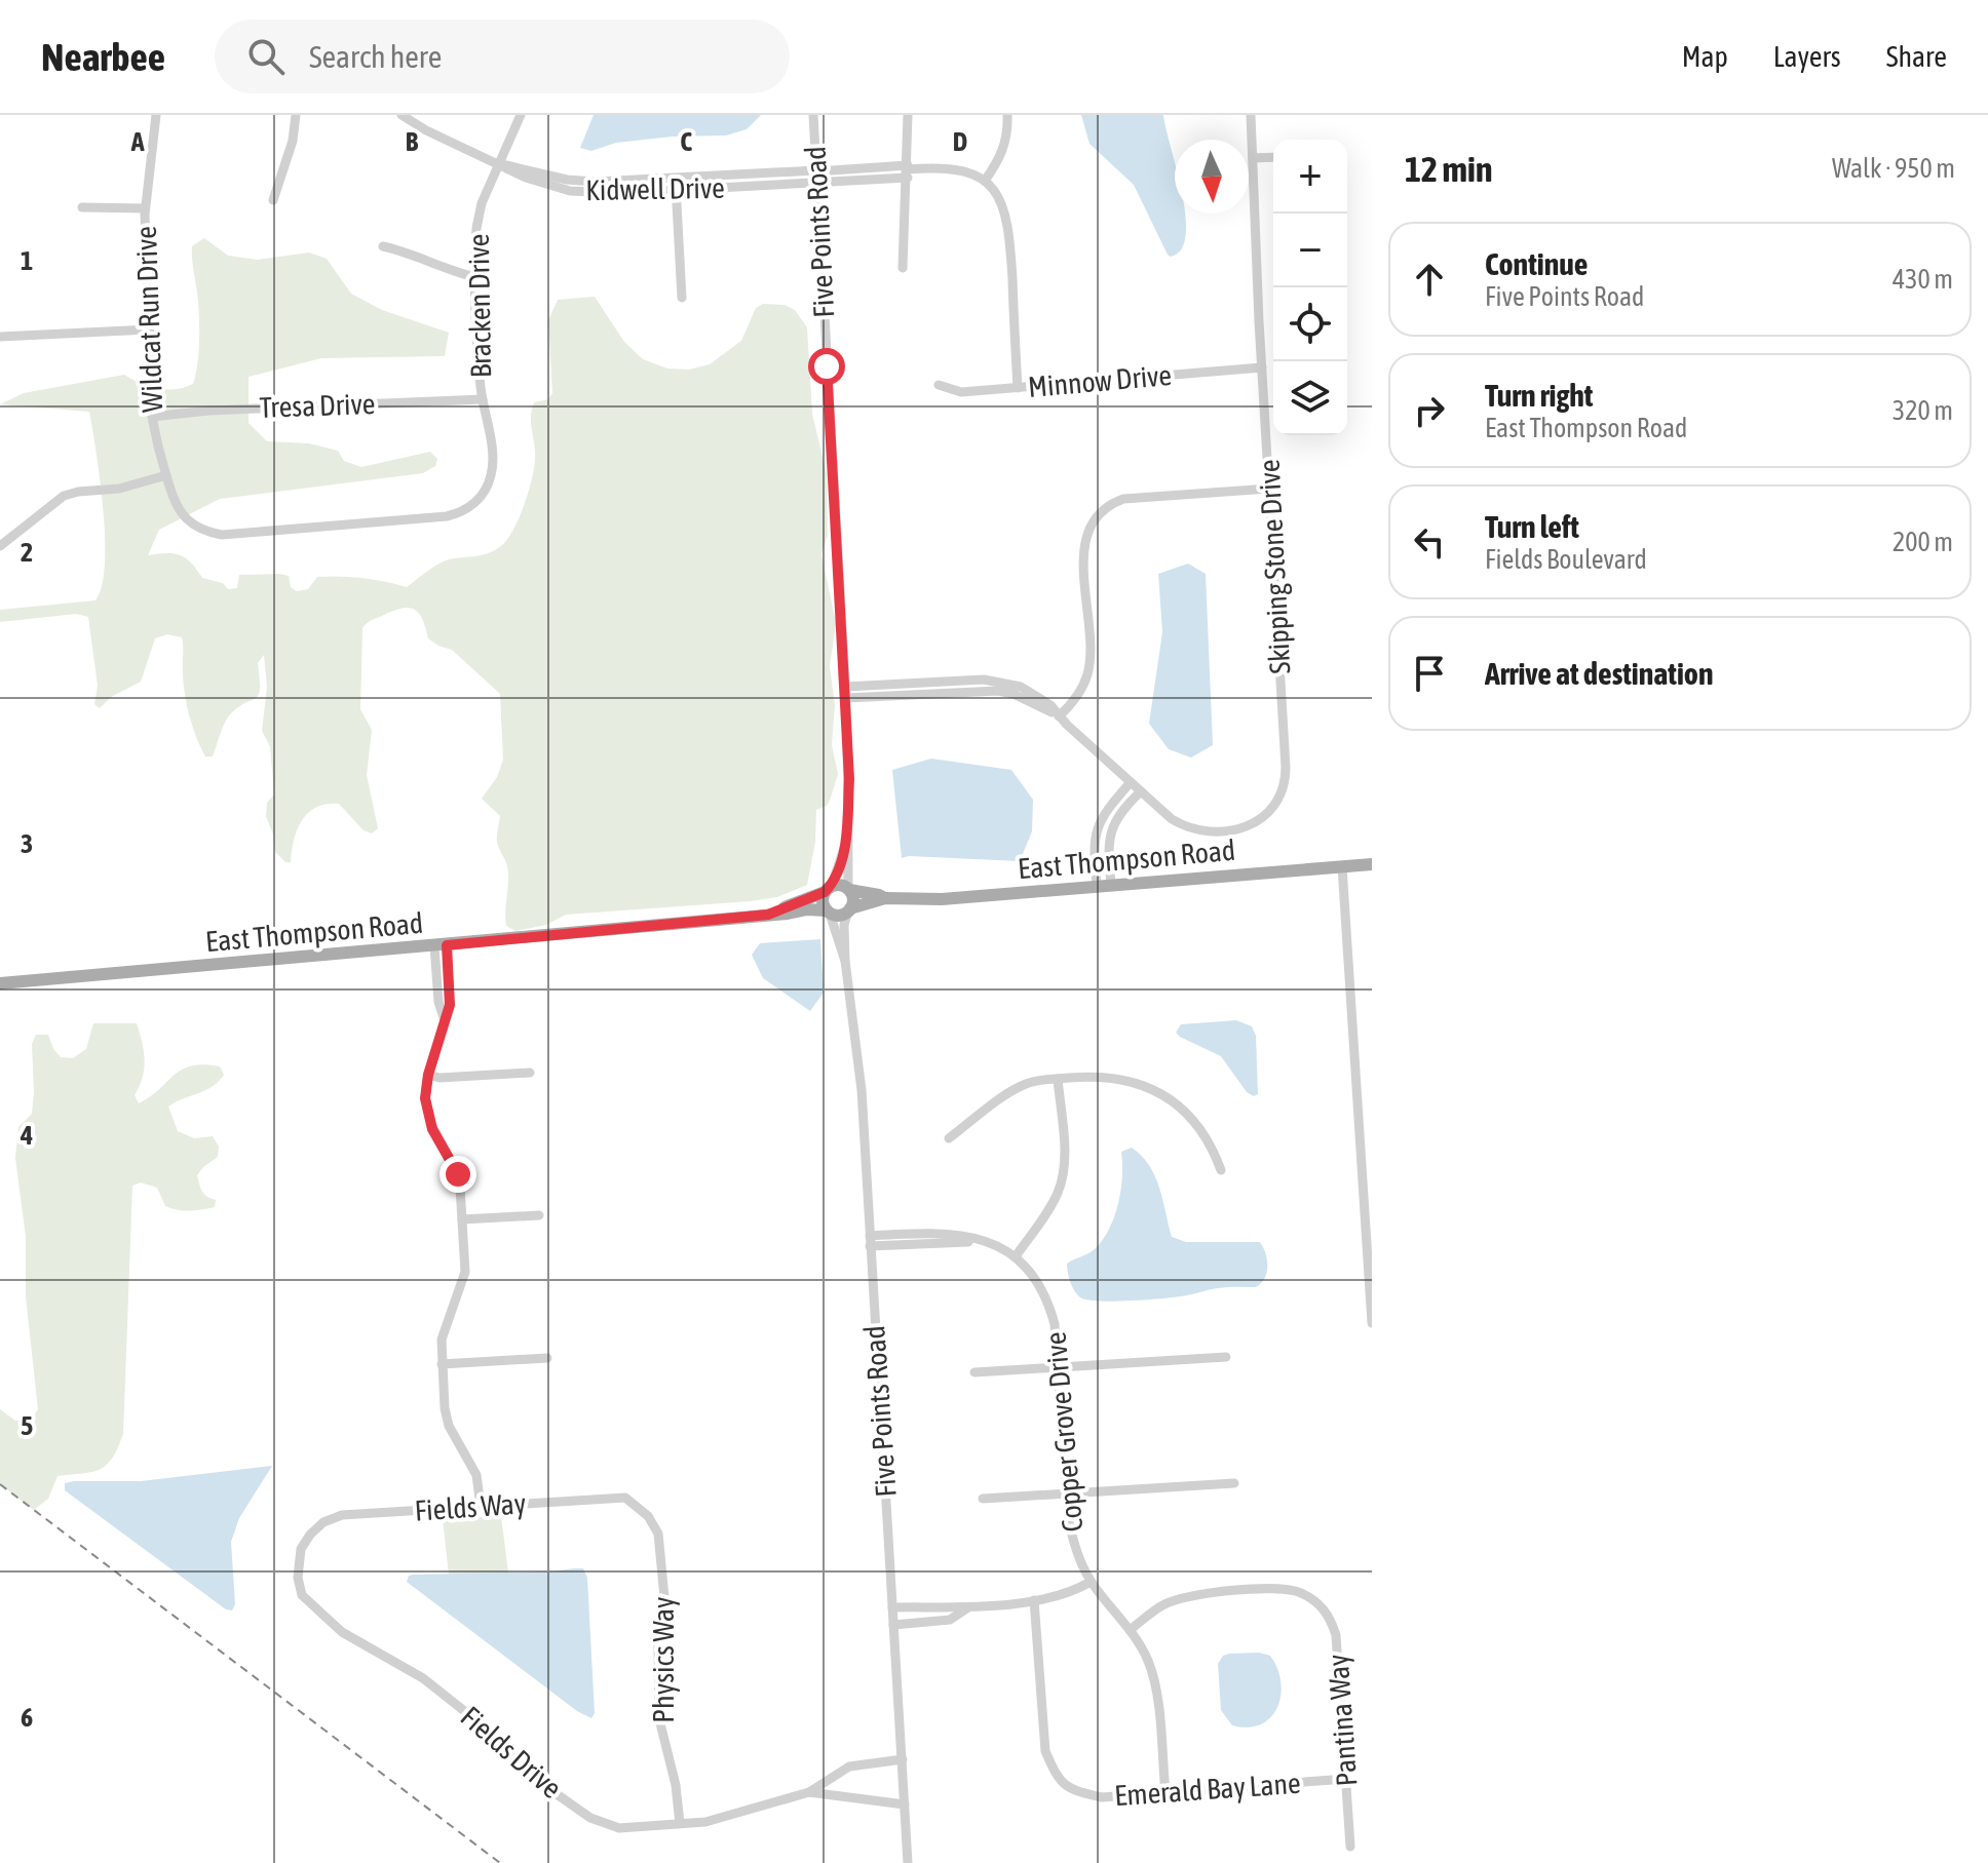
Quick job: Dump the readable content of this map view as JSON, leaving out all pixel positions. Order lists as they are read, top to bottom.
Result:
{
  "streets": {
    "main road": ["East Thompson Road"],
    "street": [
      "Kidwell Drive",
      "Five Points Road",
      "Bracken Drive",
      "Wildcat Run Drive",
      "Minnow Drive",
      "Tresa Drive",
      "Skipping Stone Drive",
      "Copper Grove Drive",
      "Fields Way",
      "Physics Way",
      "Pantina Way",
      "Fields Drive",
      "Emerald Bay Lane"
    ]
  },
  "crossings": [
    ["Kidwell Drive", "Five Points Road"],
    ["Kidwell Drive", "Bracken Drive"],
    ["Five Points Road", "East Thompson Road"],
    ["Five Points Road", "Fields Drive"],
    ["Bracken Drive", "Wildcat Run Drive"],
    ["Bracken Drive", "Tresa Drive"],
    ["Wildcat Run Drive", "Tresa Drive"],
    ["Minnow Drive", "Skipping Stone Drive"],
    ["Copper Grove Drive", "Pantina Way"],
    ["Copper Grove Drive", "Emerald Bay Lane"],
    ["Fields Way", "Physics Way"],
    ["Fields Way", "Fields Drive"],
    ["Physics Way", "Fields Drive"],
    ["Pantina Way", "Emerald Bay Lane"]
  ],
  "north": "bottom",
  "page": {
    "header": "Nearbee",
    "search": "Search here",
    "nav": ["Map", "Layers", "Share"],
    "heading": ["12 min", "Walk · 950 m"],
    "map_buttons": ["+", "−"],
    "list": [
      ["Continue", "Five Points Road", "430 m"],
      ["Turn right", "East Thompson Road", "320 m"],
      ["Turn left", "Fields Boulevard", "200 m"],
      "Arrive at destination"
    ]
  },
  "grid": {
    "columns": [
      "A",
      "B",
      "C",
      "D"
    ],
    "rows": [
      "1",
      "2",
      "3",
      "4",
      "5",
      "6"
    ]
  }
}
